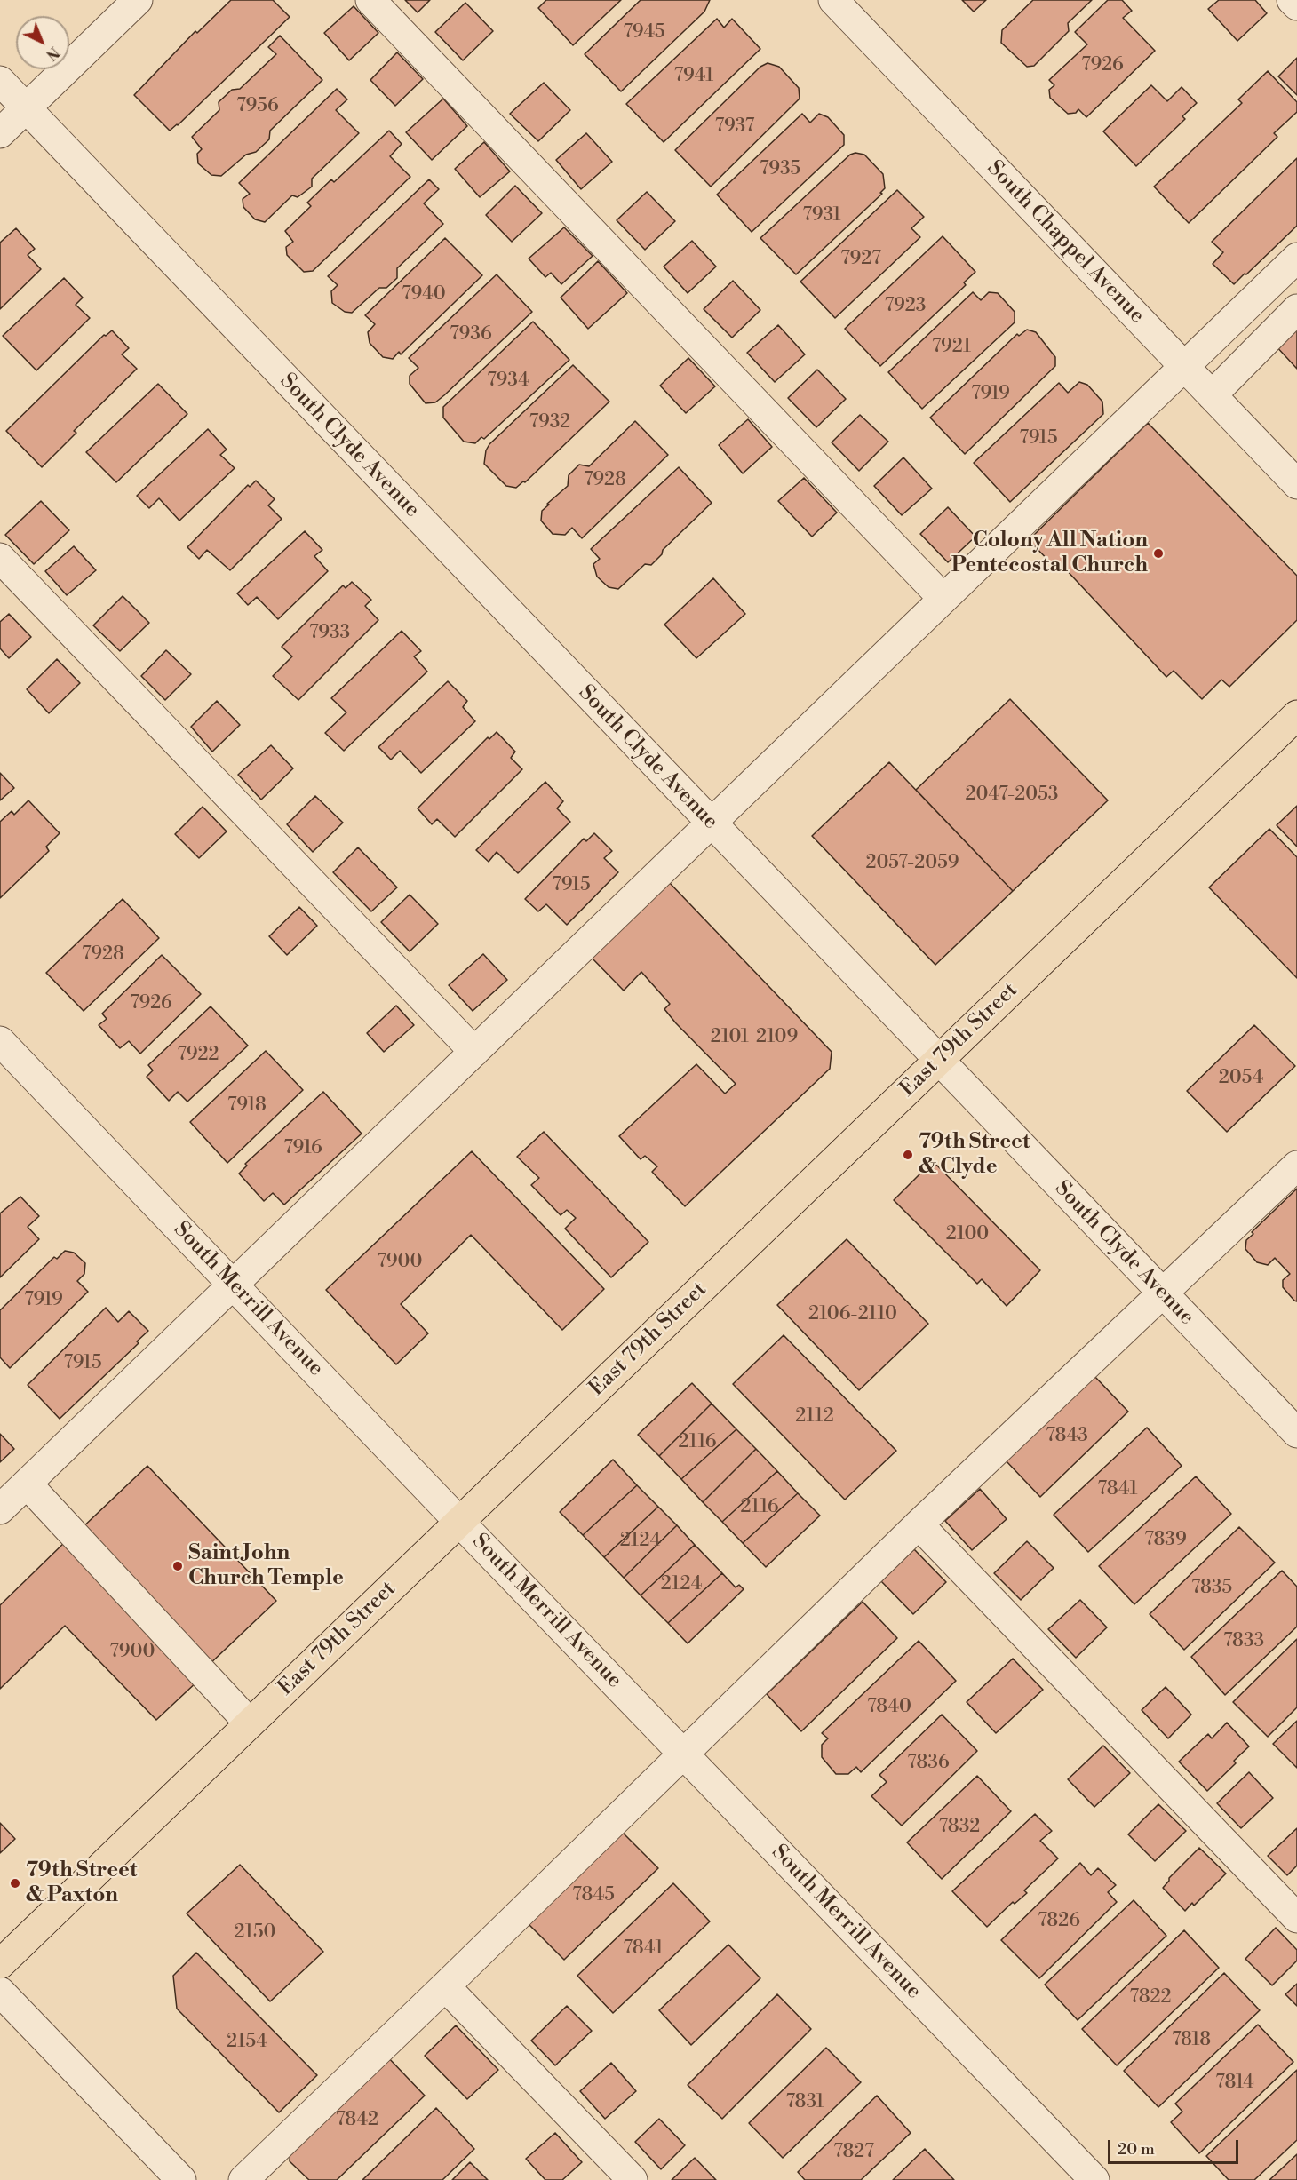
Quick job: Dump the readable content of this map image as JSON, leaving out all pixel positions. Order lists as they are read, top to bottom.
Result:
{
  "streets": {
    "main road": ["East 79th Street"],
    "street": ["South Chappel Avenue", "South Clyde Avenue", "South Merrill Avenue"]
  },
  "crossings": [
    ["South Clyde Avenue", "East 79th Street"],
    ["East 79th Street", "South Merrill Avenue"]
  ],
  "places": [
    "Colony All Nation Pentecostal Church",
    "79th Street & Clyde",
    "Saint John Church Temple",
    "79th Street & Paxton"
  ],
  "house_numbers": [
    "7945",
    "7926",
    "7941",
    "7956",
    "7937",
    "7935",
    "7931",
    "7927",
    "7940",
    "7923",
    "7936",
    "7921",
    "7934",
    "7919",
    "7932",
    "7915",
    "7928",
    "7933",
    "2047-2053",
    "2057-2059",
    "7915",
    "7928",
    "7926",
    "2101-2109",
    "7922",
    "2054",
    "7918",
    "7916",
    "2100",
    "7900",
    "7919",
    "2106-2110",
    "7915",
    "2112",
    "7843",
    "2116",
    "7841",
    "2116",
    "7839",
    "2124",
    "2124",
    "7835",
    "7833",
    "7900",
    "7840",
    "7836",
    "7832",
    "7845",
    "7826",
    "2150",
    "7841",
    "7822",
    "7818",
    "2154",
    "7814",
    "7831",
    "7842",
    "7827"
  ],
  "scale_bar": "20 m",
  "north": "bottom right"
}
